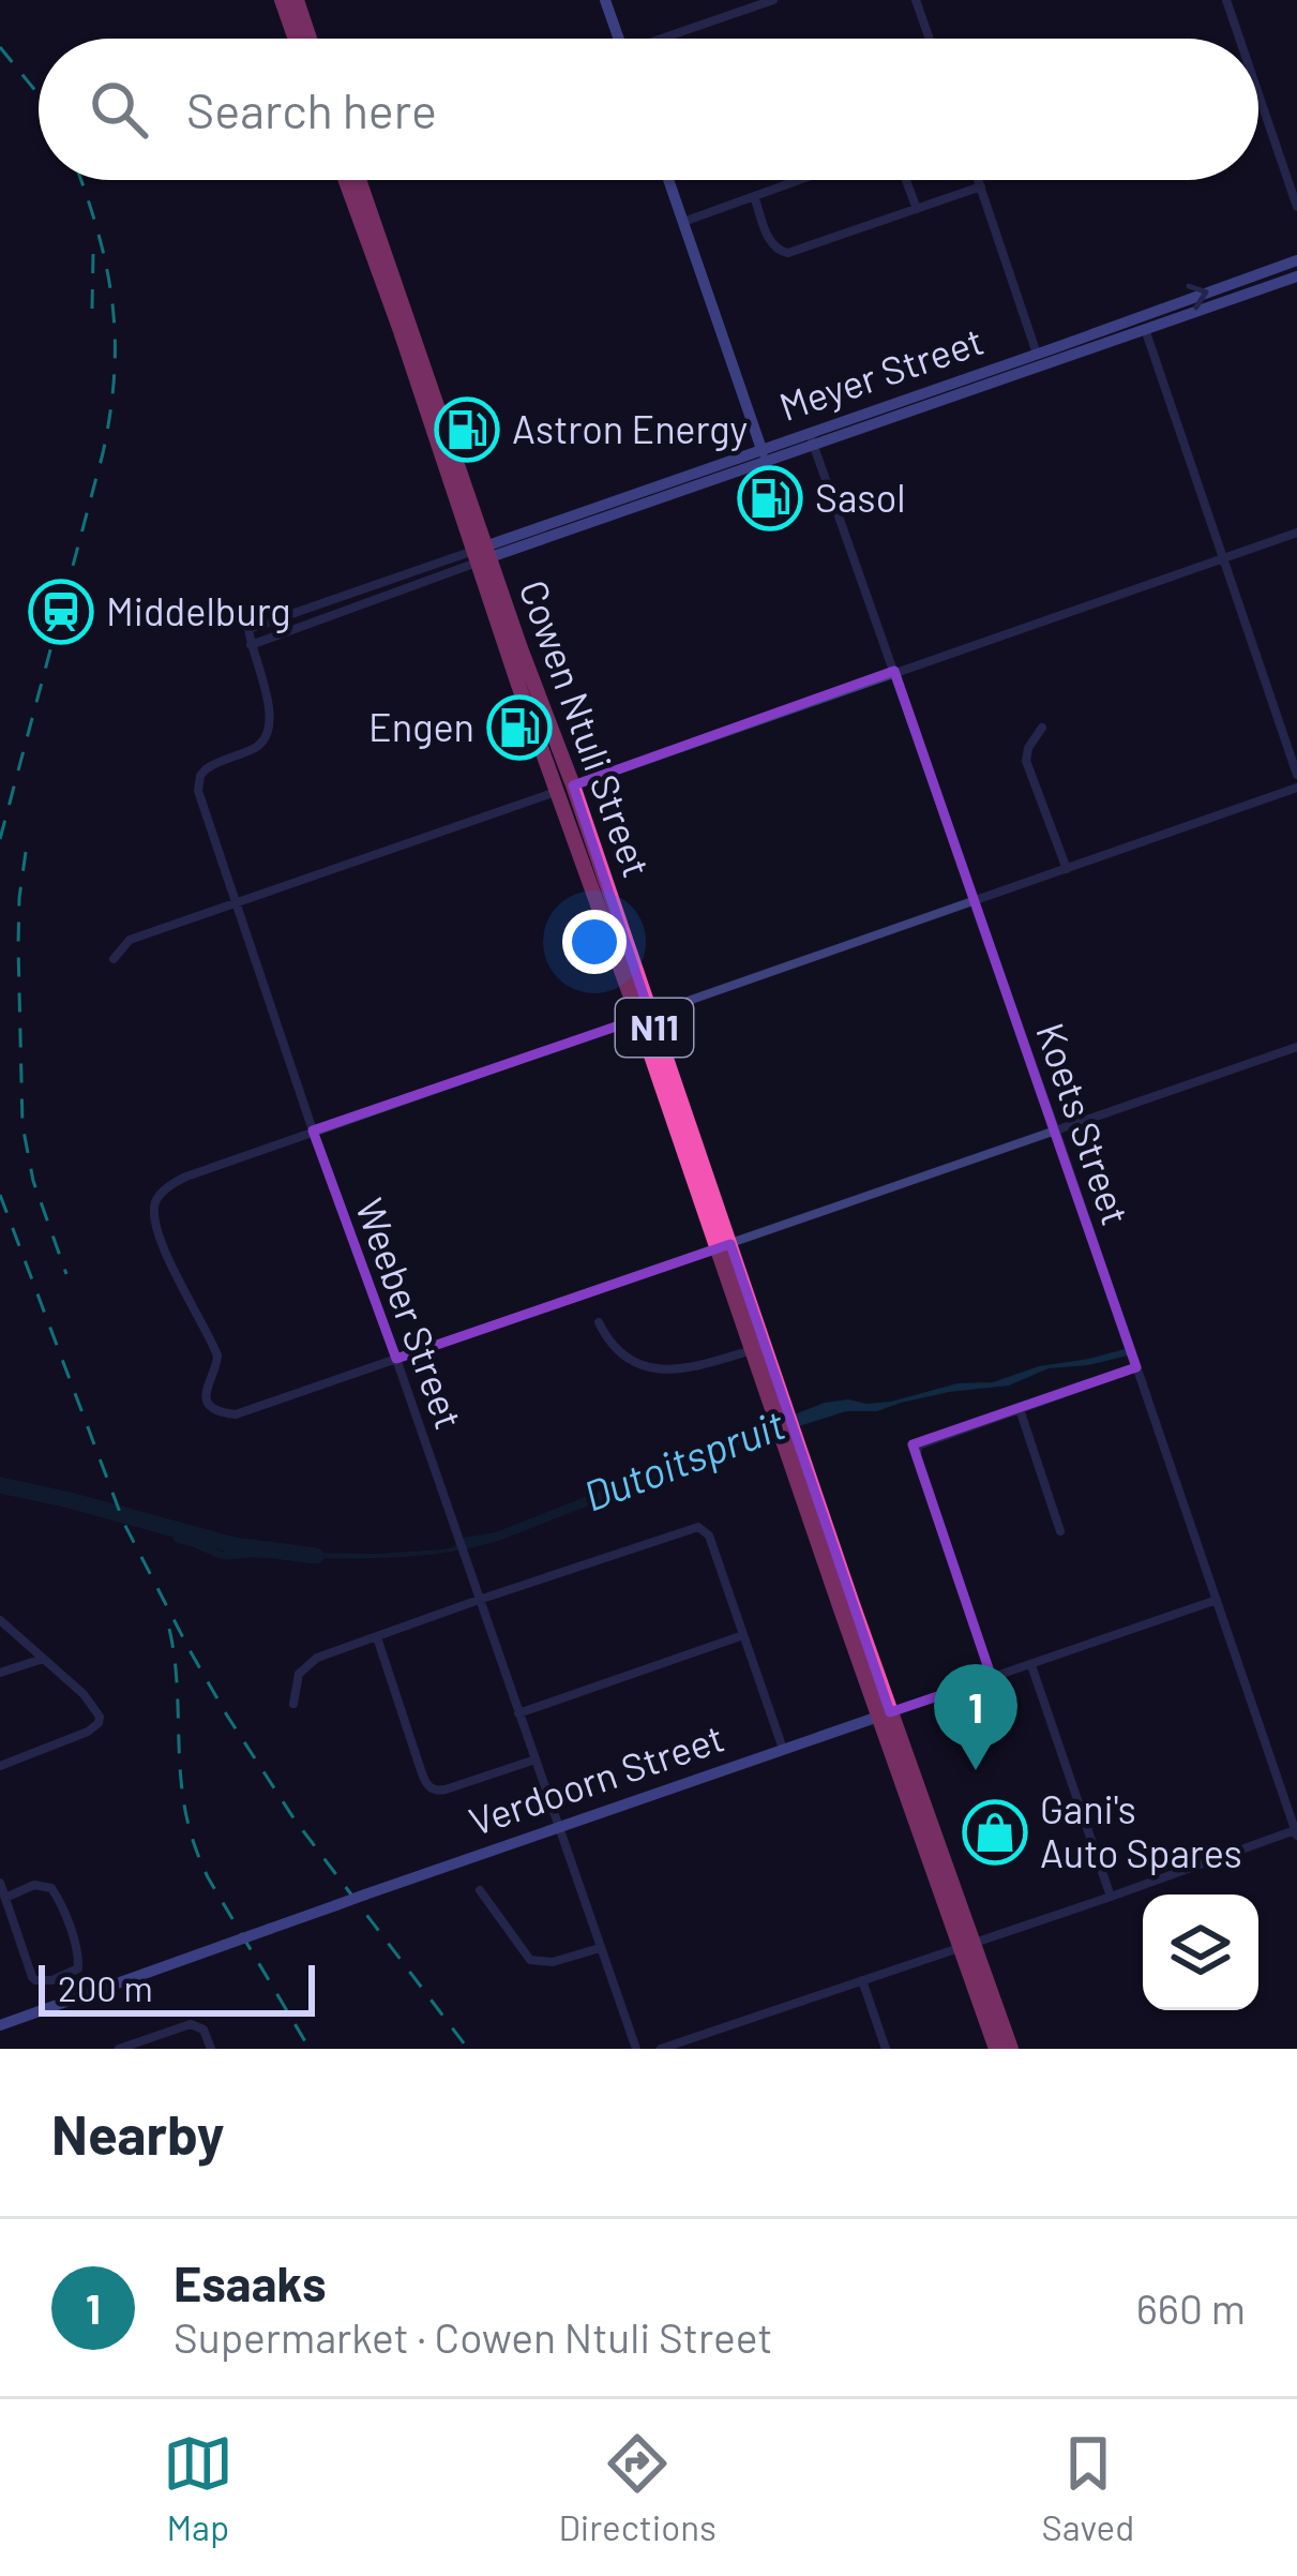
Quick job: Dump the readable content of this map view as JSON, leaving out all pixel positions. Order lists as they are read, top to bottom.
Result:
{
  "streets": {
    "highway": ["Cowen Ntuli Street", "N11"],
    "main road": ["Meyer Street", "Verdoorn Street"],
    "street": ["Koets Street", "Weeber Street"]
  },
  "crossings": [
    ["Meyer Street", "Cowen Ntuli Street"],
    ["Meyer Street", "Koets Street"],
    ["Meyer Street", "Weeber Street"],
    ["Cowen Ntuli Street", "Verdoorn Street"],
    ["Koets Street", "Verdoorn Street"],
    ["Weeber Street", "Verdoorn Street"]
  ],
  "water": ["Dutoitspruit"],
  "places": {
    "fuel station": ["Astron Energy", "Sasol", "Engen"],
    "station": ["Middelburg"],
    "shop": ["Gani's Auto Spares"]
  },
  "scale_bar": "200 m",
  "page": {
    "search": "Search here",
    "pins": "1",
    "scale": "200 m",
    "heading": "Nearby",
    "list": [
      {
        "mark": "1",
        "name": "Esaaks",
        "note": "Supermarket · Cowen Ntuli Street",
        "value": "660 m"
      }
    ],
    "nav": ["Map", "Directions", "Saved"]
  }
}
